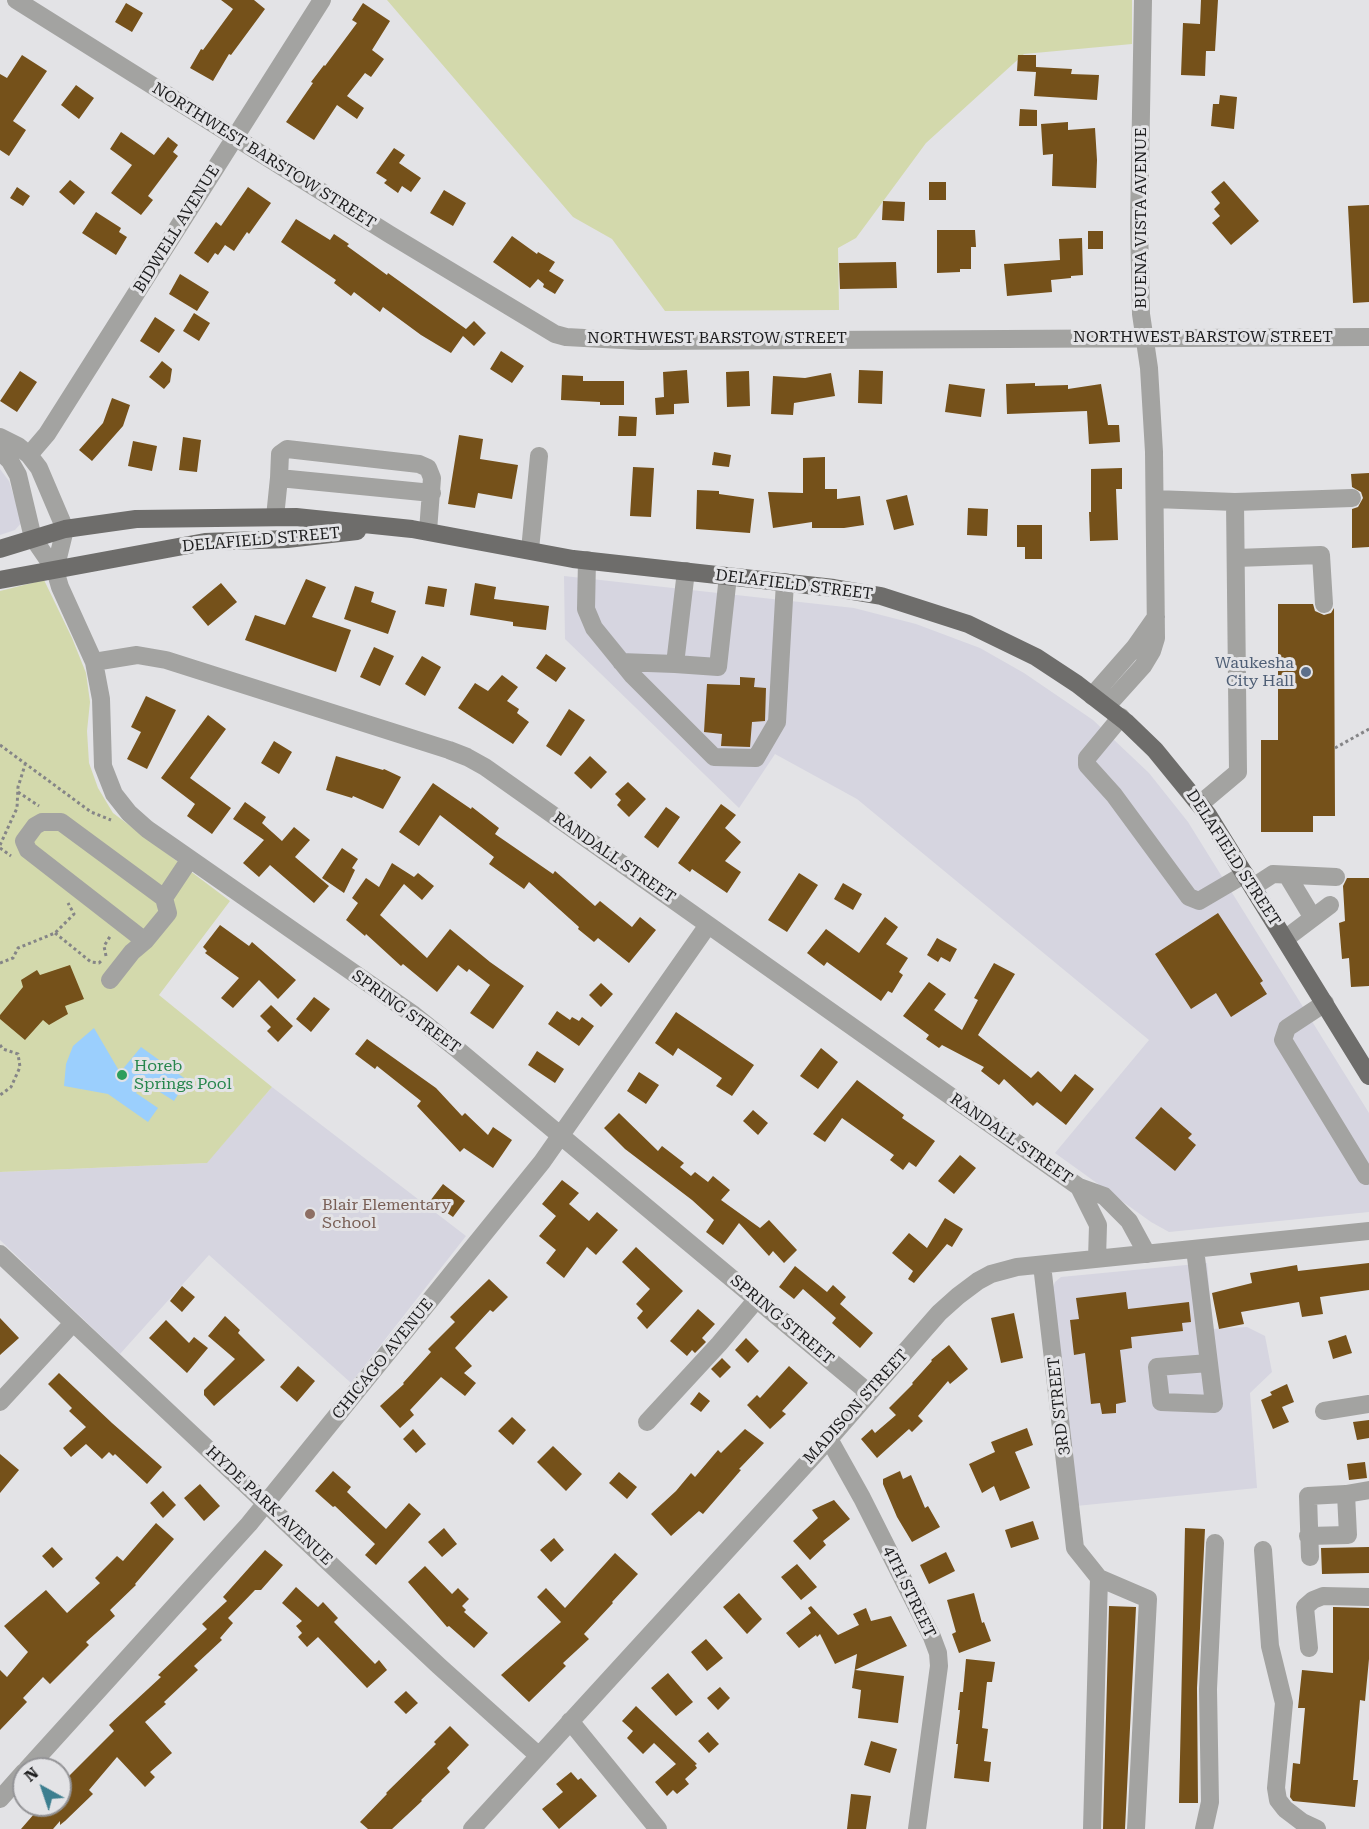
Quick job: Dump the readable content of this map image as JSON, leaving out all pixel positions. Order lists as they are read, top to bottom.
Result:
{
  "streets": {
    "main road": ["DELAFIELD STREET"],
    "street": [
      "NORTHWEST BARSTOW STREET",
      "BUENA VISTA AVENUE",
      "BIDWELL AVENUE",
      "RANDALL STREET",
      "SPRING STREET",
      "CHICAGO AVENUE",
      "3RD STREET",
      "MADISON STREET",
      "HYDE PARK AVENUE",
      "4TH STREET"
    ]
  },
  "crossings": [
    ["NORTHWEST BARSTOW STREET", "BUENA VISTA AVENUE"],
    ["NORTHWEST BARSTOW STREET", "BIDWELL AVENUE"],
    ["BUENA VISTA AVENUE", "DELAFIELD STREET"],
    ["DELAFIELD STREET", "SPRING STREET"],
    ["RANDALL STREET", "SPRING STREET"],
    ["RANDALL STREET", "CHICAGO AVENUE"],
    ["RANDALL STREET", "MADISON STREET"],
    ["SPRING STREET", "CHICAGO AVENUE"],
    ["SPRING STREET", "MADISON STREET"],
    ["CHICAGO AVENUE", "HYDE PARK AVENUE"],
    ["3RD STREET", "MADISON STREET"],
    ["MADISON STREET", "HYDE PARK AVENUE"],
    ["MADISON STREET", "4TH STREET"]
  ],
  "places": ["Waukesha City Hall", "Horeb Springs Pool", "Blair Elementary School"],
  "north": "top left"
}
